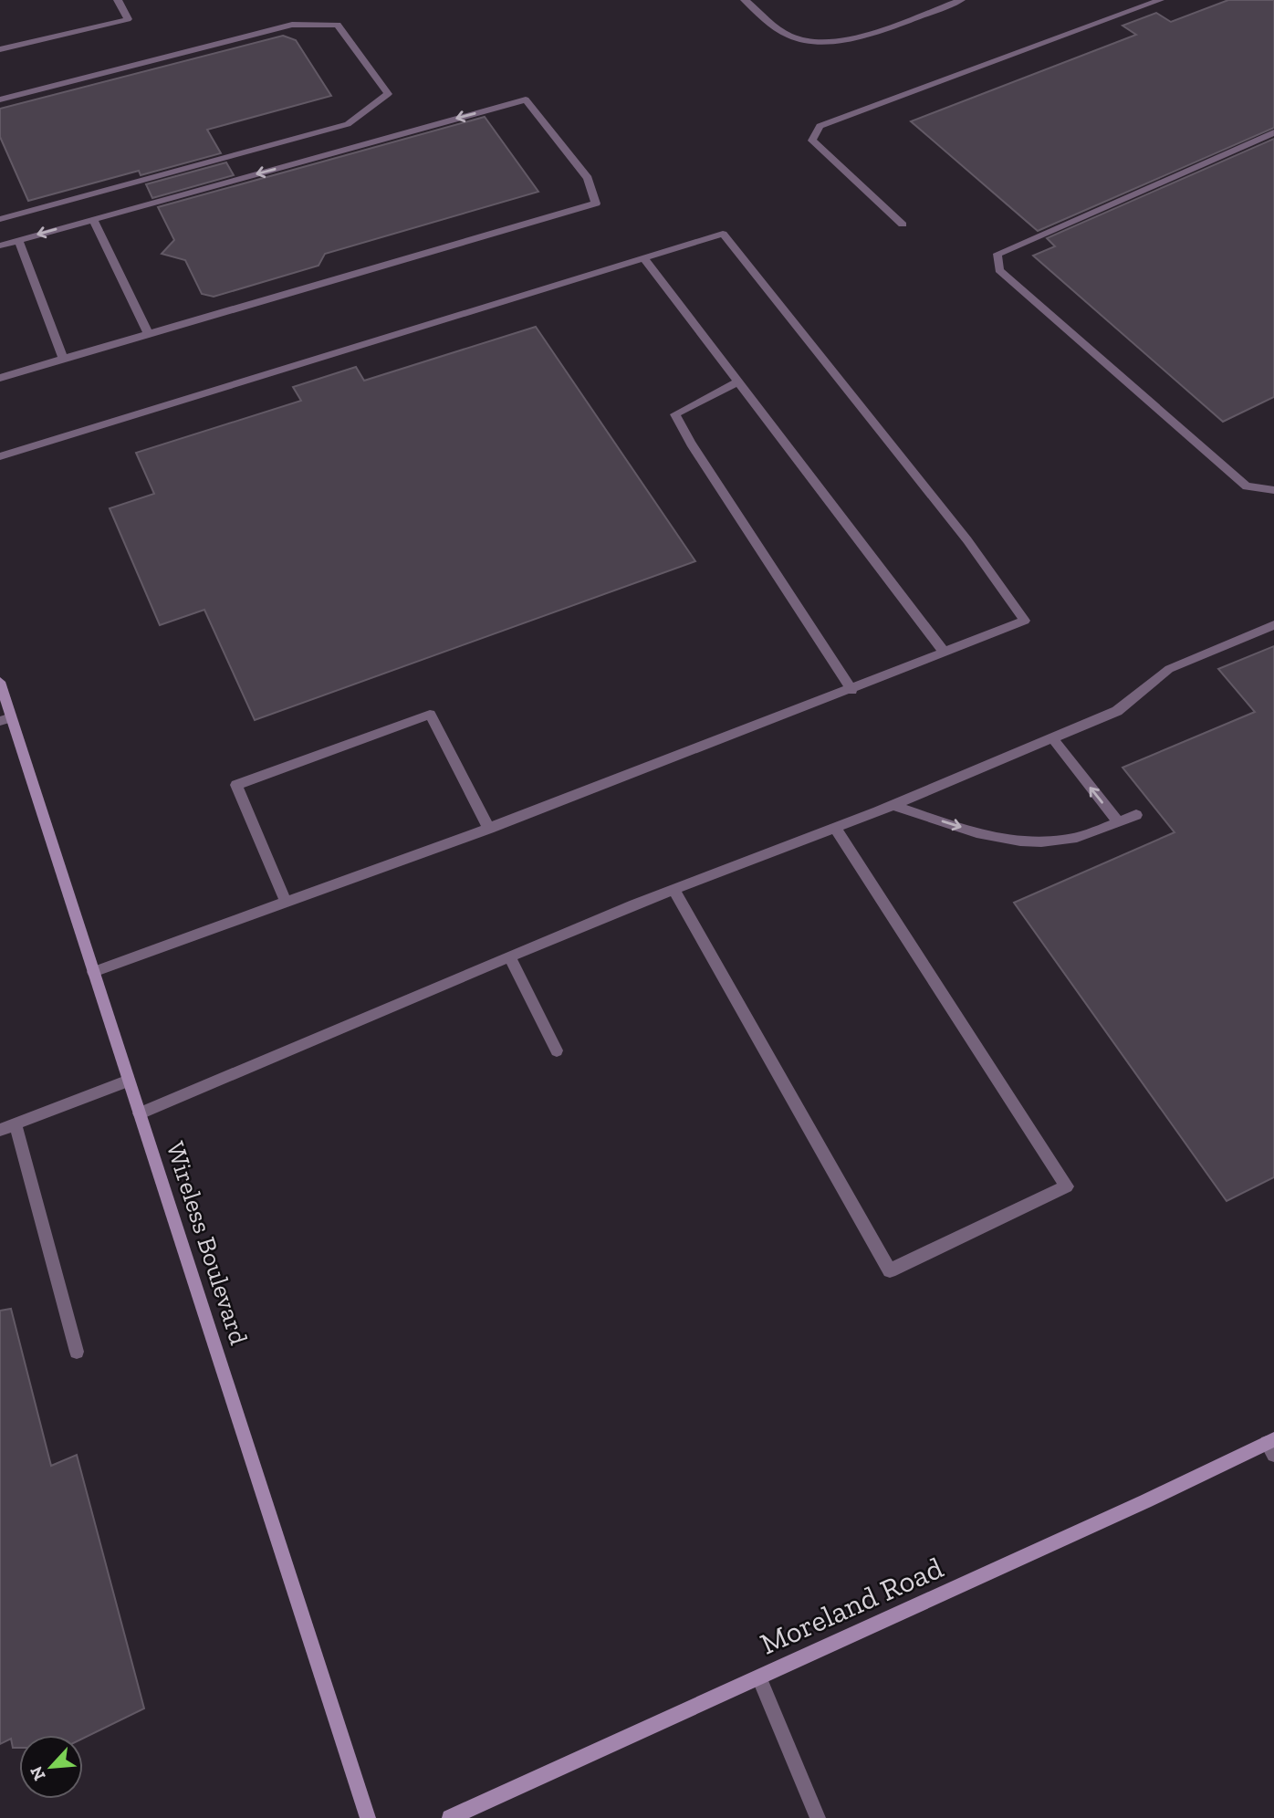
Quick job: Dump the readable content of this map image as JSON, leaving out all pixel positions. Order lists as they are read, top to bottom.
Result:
{
  "streets": {
    "street": ["Wireless Boulevard", "Moreland Road"]
  },
  "north": "bottom left"
}
